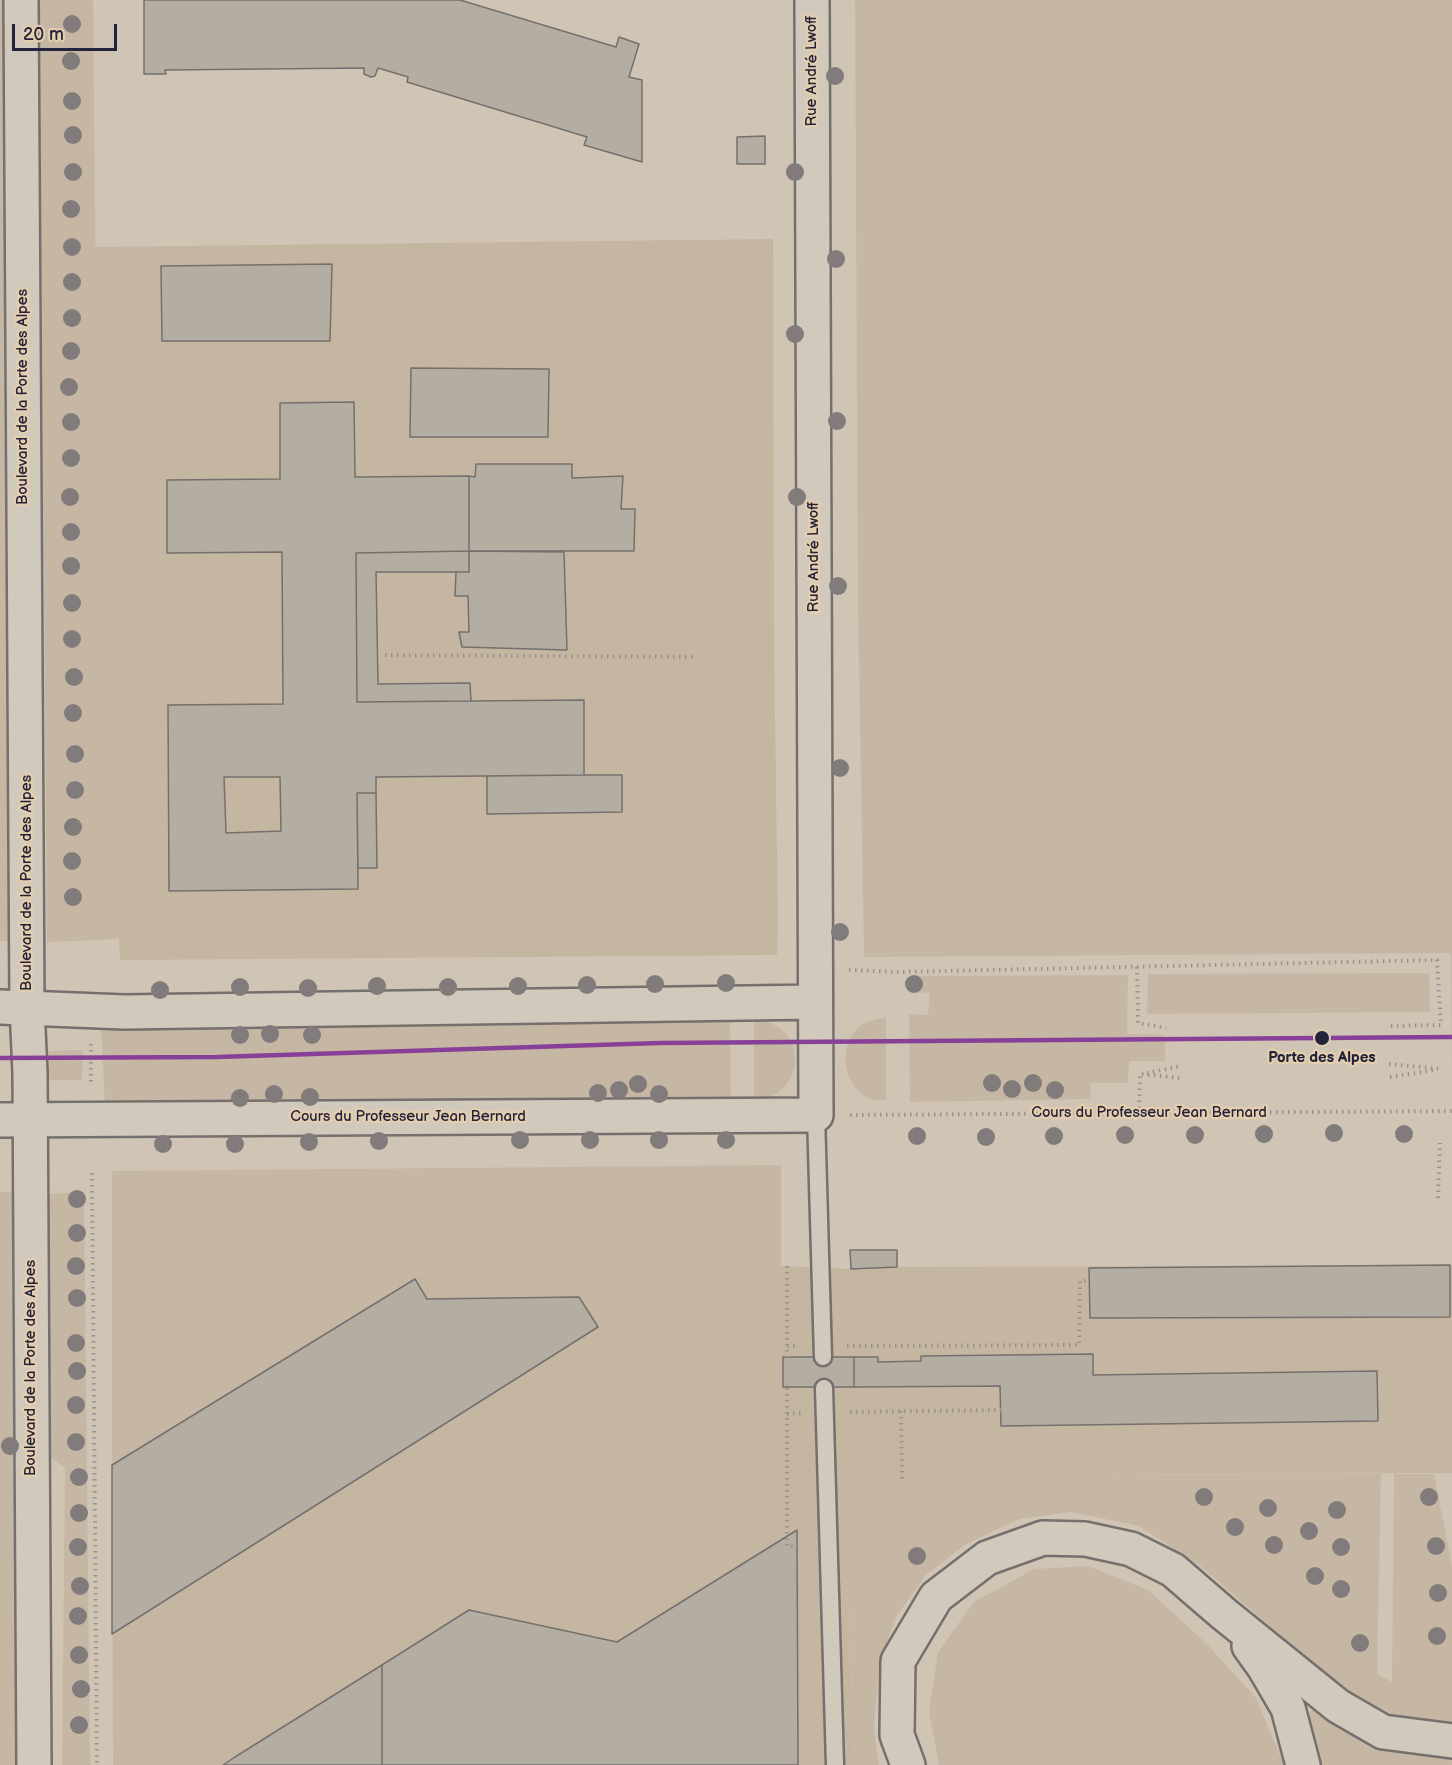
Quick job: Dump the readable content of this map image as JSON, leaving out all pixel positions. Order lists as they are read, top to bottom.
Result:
{
  "streets": {
    "street": ["Rue André Lwoff", "Boulevard de la Porte des Alpes", "Cours du Professeur Jean Bernard"]
  },
  "crossings": [
    ["Rue André Lwoff", "Cours du Professeur Jean Bernard"],
    ["Boulevard de la Porte des Alpes", "Cours du Professeur Jean Bernard"]
  ],
  "places": ["Porte des Alpes"],
  "scale_bar": "20 m"
}
